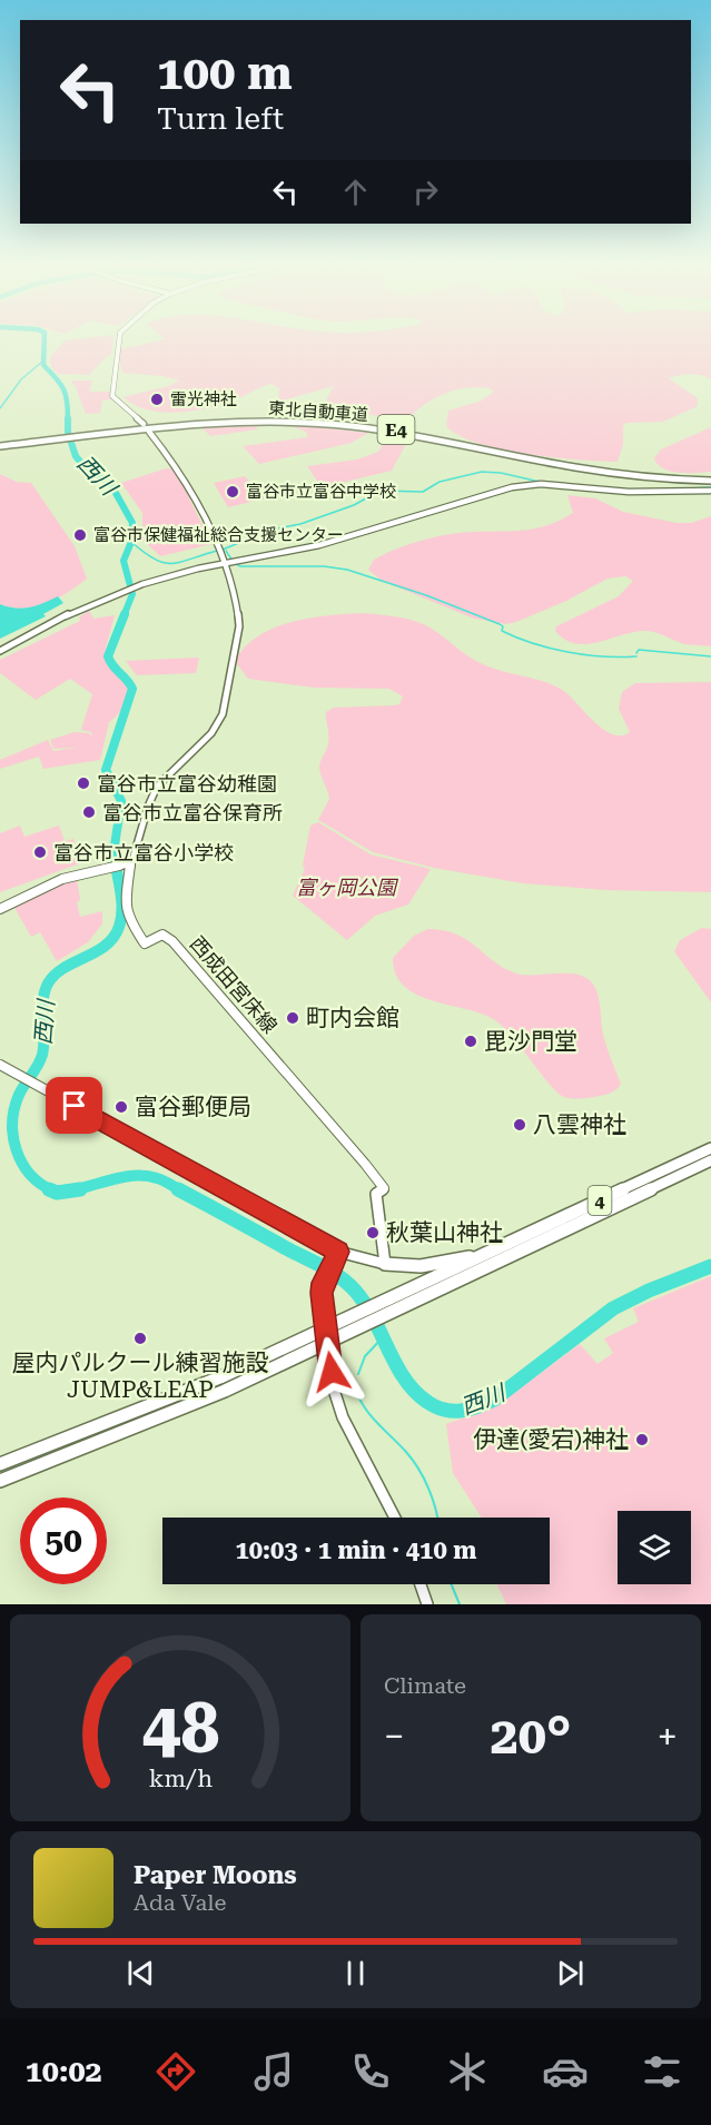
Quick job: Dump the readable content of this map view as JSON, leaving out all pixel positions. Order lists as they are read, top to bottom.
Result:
{
  "streets": {
    "highway": ["東北自動車道", "E4", "4"],
    "main road": ["西成田宮床線"]
  },
  "water": ["西川"],
  "parks": ["富ヶ岡公園"],
  "places": [
    "雷光神社",
    "富谷市立富谷中学校",
    "富谷市保健福祉総合支援センター",
    "富谷市立富谷幼稚園",
    "富谷市立富谷保育所",
    "富谷市立富谷小学校",
    "町内会館",
    "毘沙門堂",
    "富谷郵便局",
    "八雲神社",
    "秋葉山神社",
    "屋内パルクール練習施設 JUMP&LEAP",
    "伊達(愛宕)神社"
  ],
  "page": {
    "turn": ["100 m", "Turn left"],
    "limit": "50",
    "trip": "10:03 · 1 min · 410 m",
    "tile": "Climate",
    "heat": ["−", "20°", "+"],
    "song": ["Paper Moons", "Ada Vale"],
    "tabs": "10:02",
    "gauge": ["48", "km/h"]
  }
}
